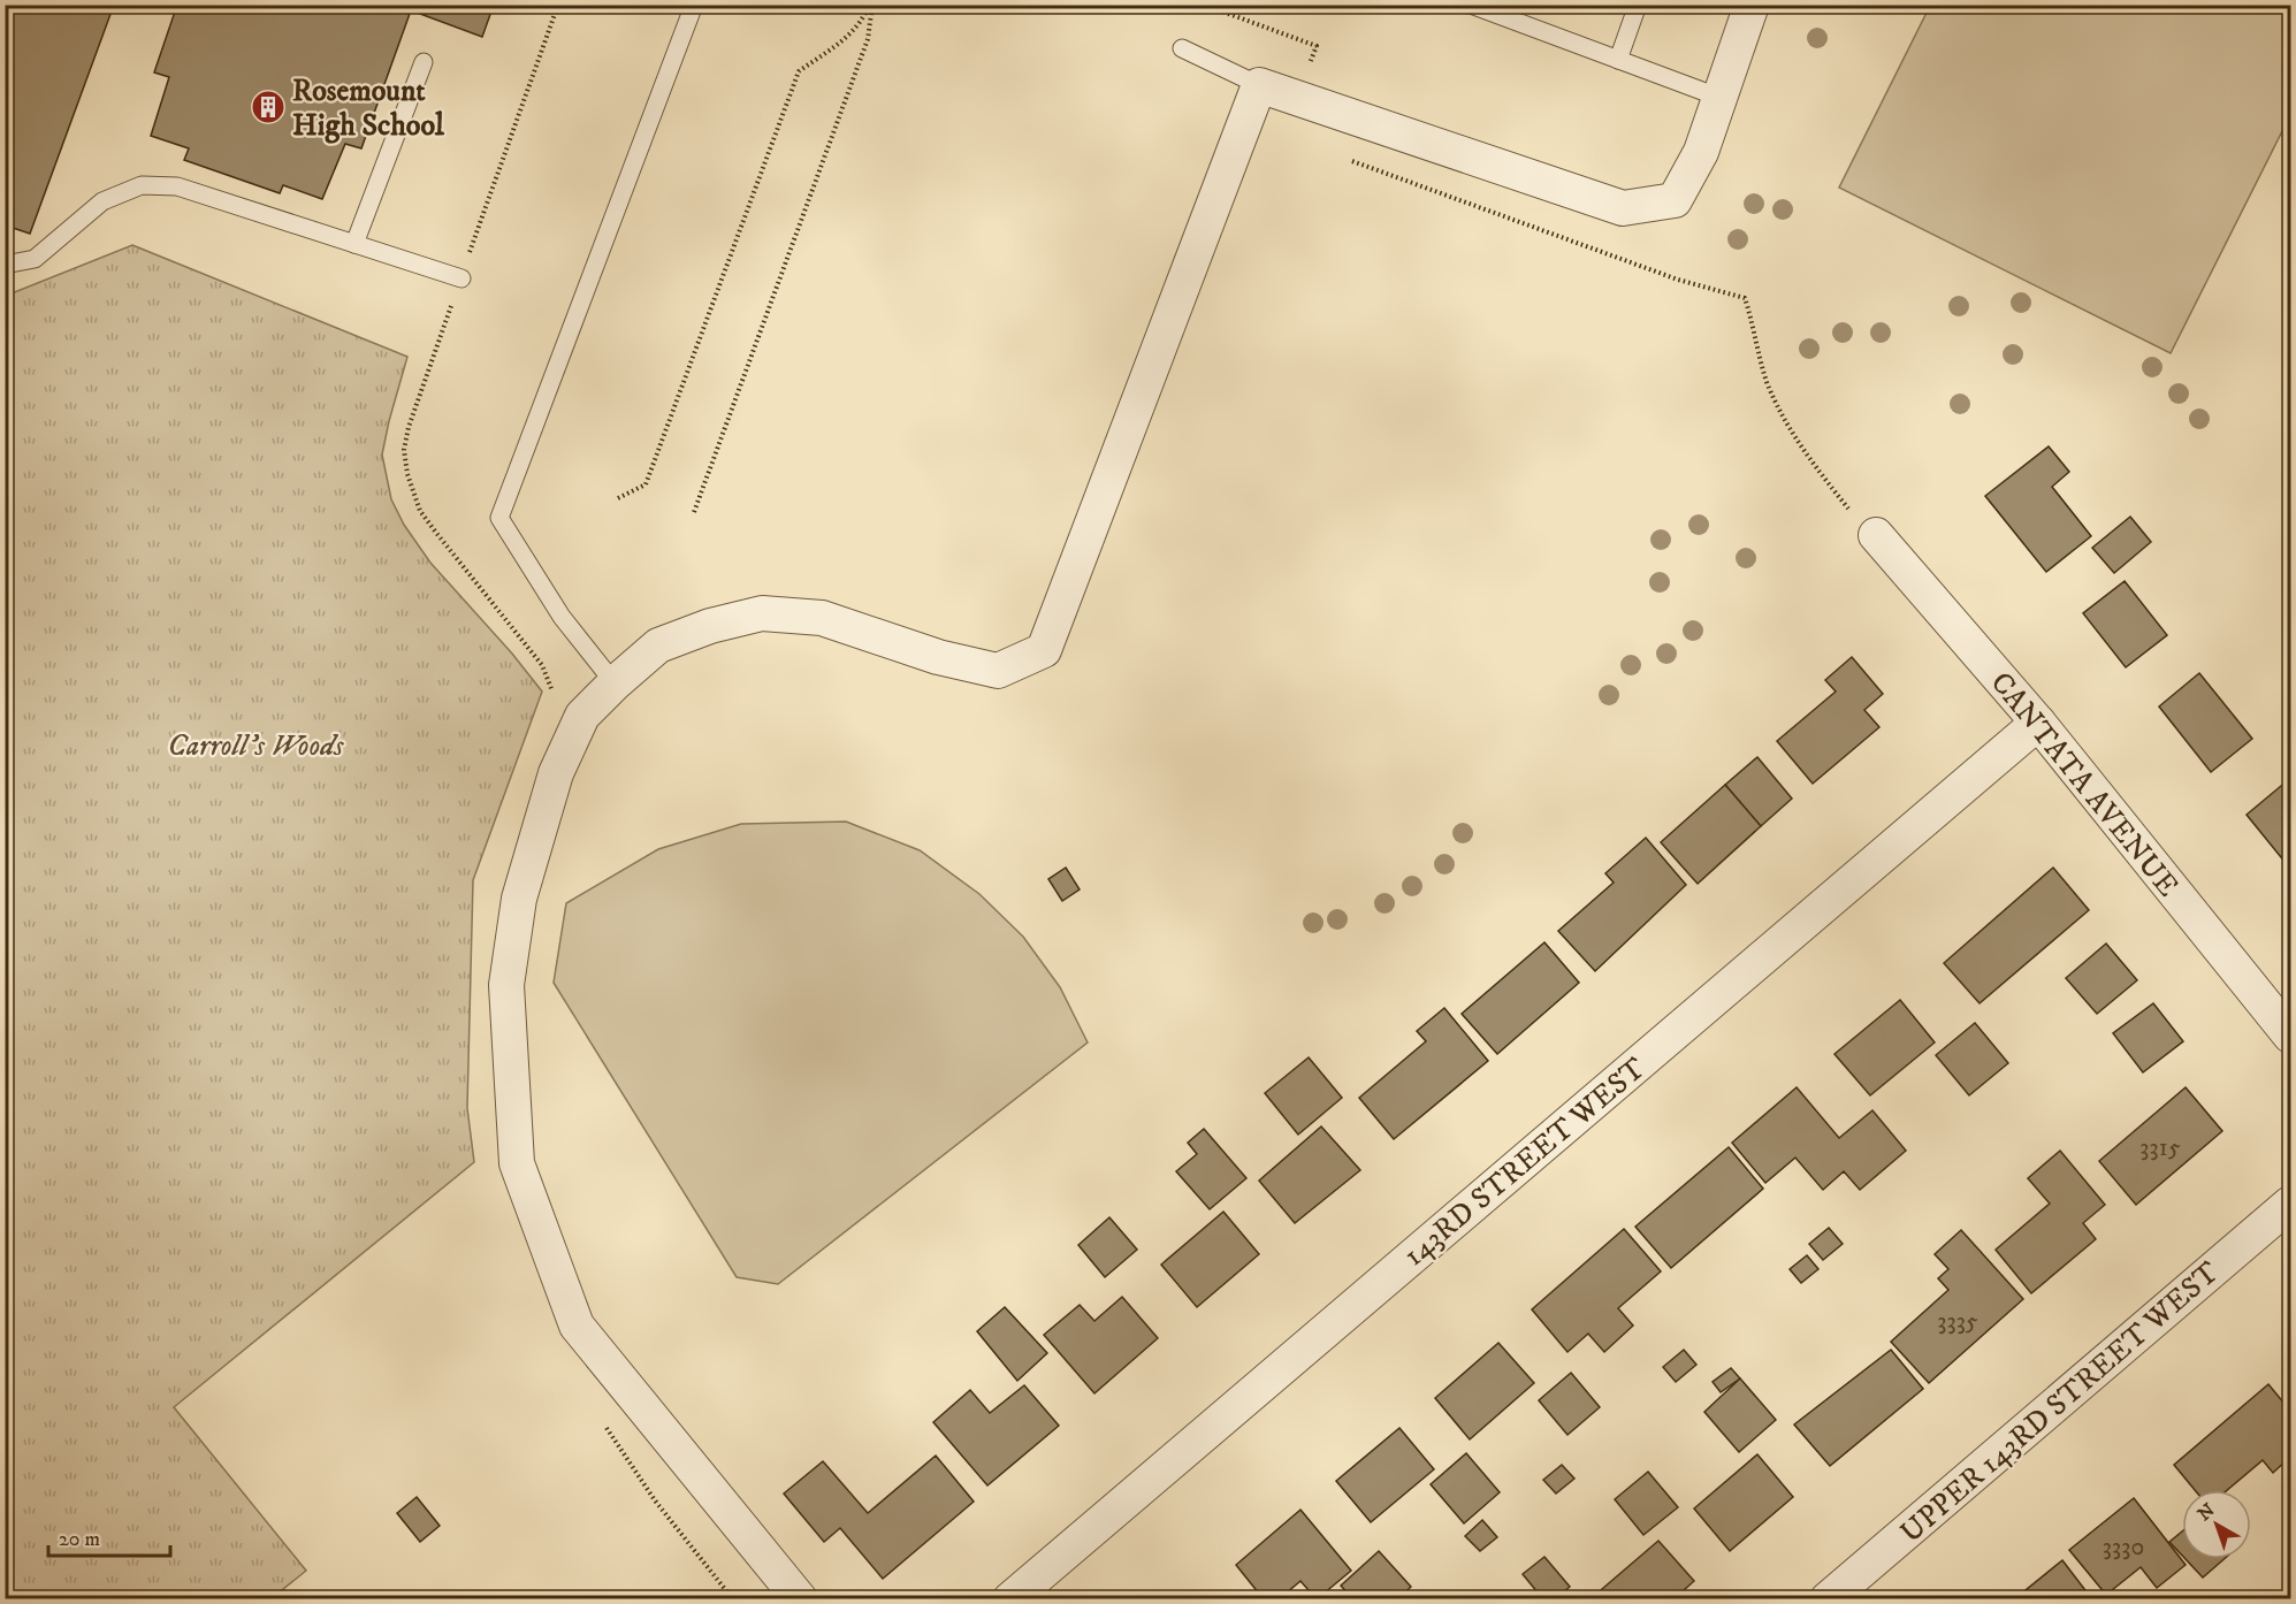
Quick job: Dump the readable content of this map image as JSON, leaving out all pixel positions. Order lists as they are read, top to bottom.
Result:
{
  "streets": {
    "street": ["CANTATA AVENUE", "143RD STREET WEST", "UPPER 143RD STREET WEST"]
  },
  "crossings": [
    ["CANTATA AVENUE", "143RD STREET WEST"]
  ],
  "parks": ["Carroll's Woods"],
  "places": {
    "building": ["Rosemount High School"]
  },
  "house_numbers": ["3315", "3335", "3330"],
  "scale_bar": "20 m",
  "north": "top left"
}
